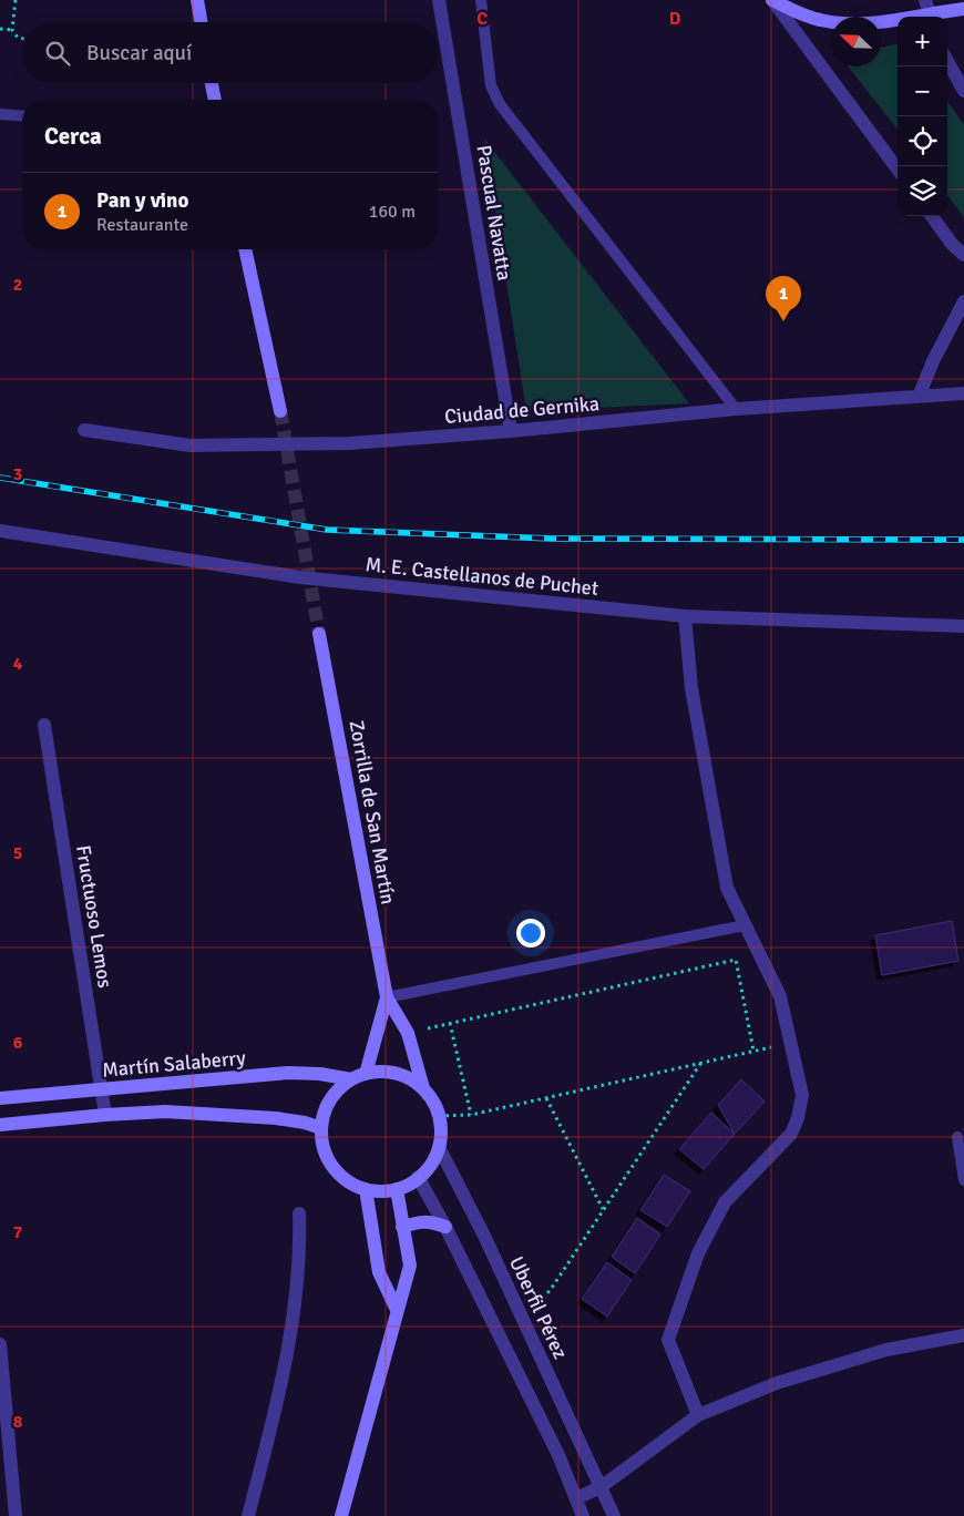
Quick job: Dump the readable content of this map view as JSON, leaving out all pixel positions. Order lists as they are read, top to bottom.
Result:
{
  "streets": {
    "street": [
      "Pascual Navatta",
      "Ciudad de Gernika",
      "M. E. Castellanos de Puchet",
      "Zorrilla de San Martín",
      "Fructuoso Lemos",
      "Martín Salaberry",
      "Uberfil Pérez"
    ]
  },
  "crossings": [
    ["Pascual Navatta", "Ciudad de Gernika"],
    ["Zorrilla de San Martín", "Martín Salaberry"],
    ["Zorrilla de San Martín", "Uberfil Pérez"],
    ["Fructuoso Lemos", "Martín Salaberry"],
    ["Martín Salaberry", "Uberfil Pérez"]
  ],
  "north": "top left",
  "page": {
    "map_buttons": ["+", "−"],
    "search": "Buscar aquí",
    "heading": "Cerca",
    "list": [
      {
        "mark": "1",
        "name": "Pan y vino",
        "note": "Restaurante",
        "value": "160 m"
      }
    ],
    "pins": "1"
  },
  "grid": {
    "columns": ["C", "D"],
    "rows": [
      "2",
      "3",
      "4",
      "5",
      "6",
      "7",
      "8"
    ]
  }
}
